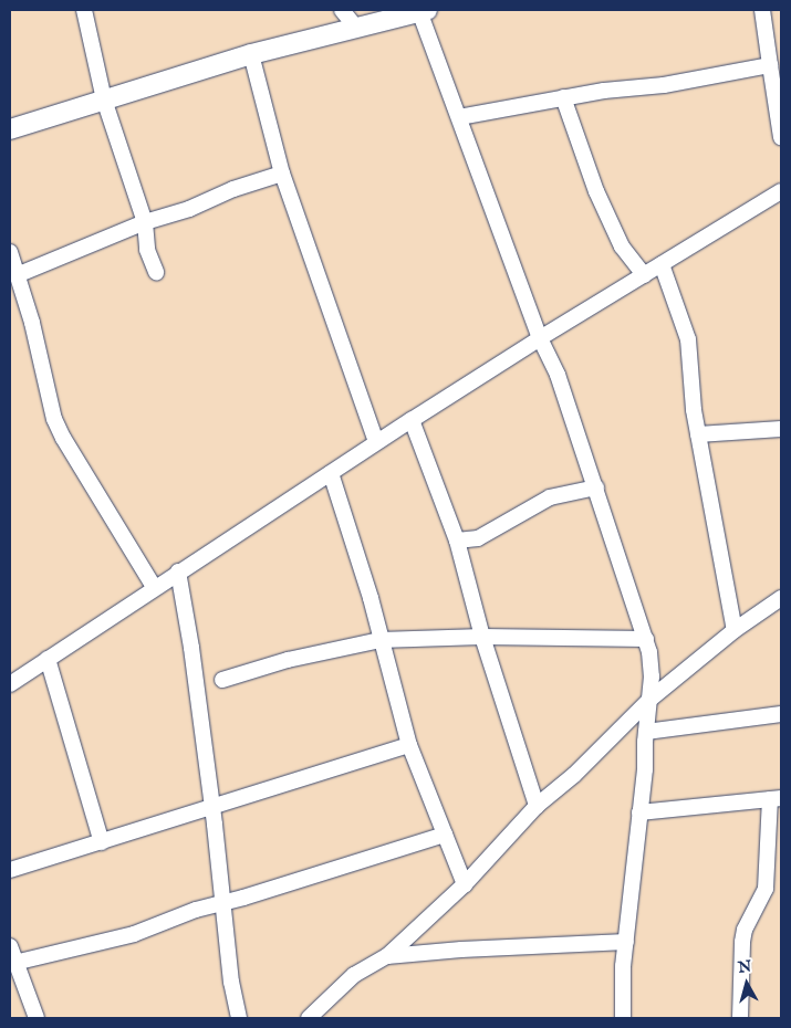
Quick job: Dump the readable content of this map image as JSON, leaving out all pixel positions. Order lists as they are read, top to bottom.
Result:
{
  "north": "top"
}
